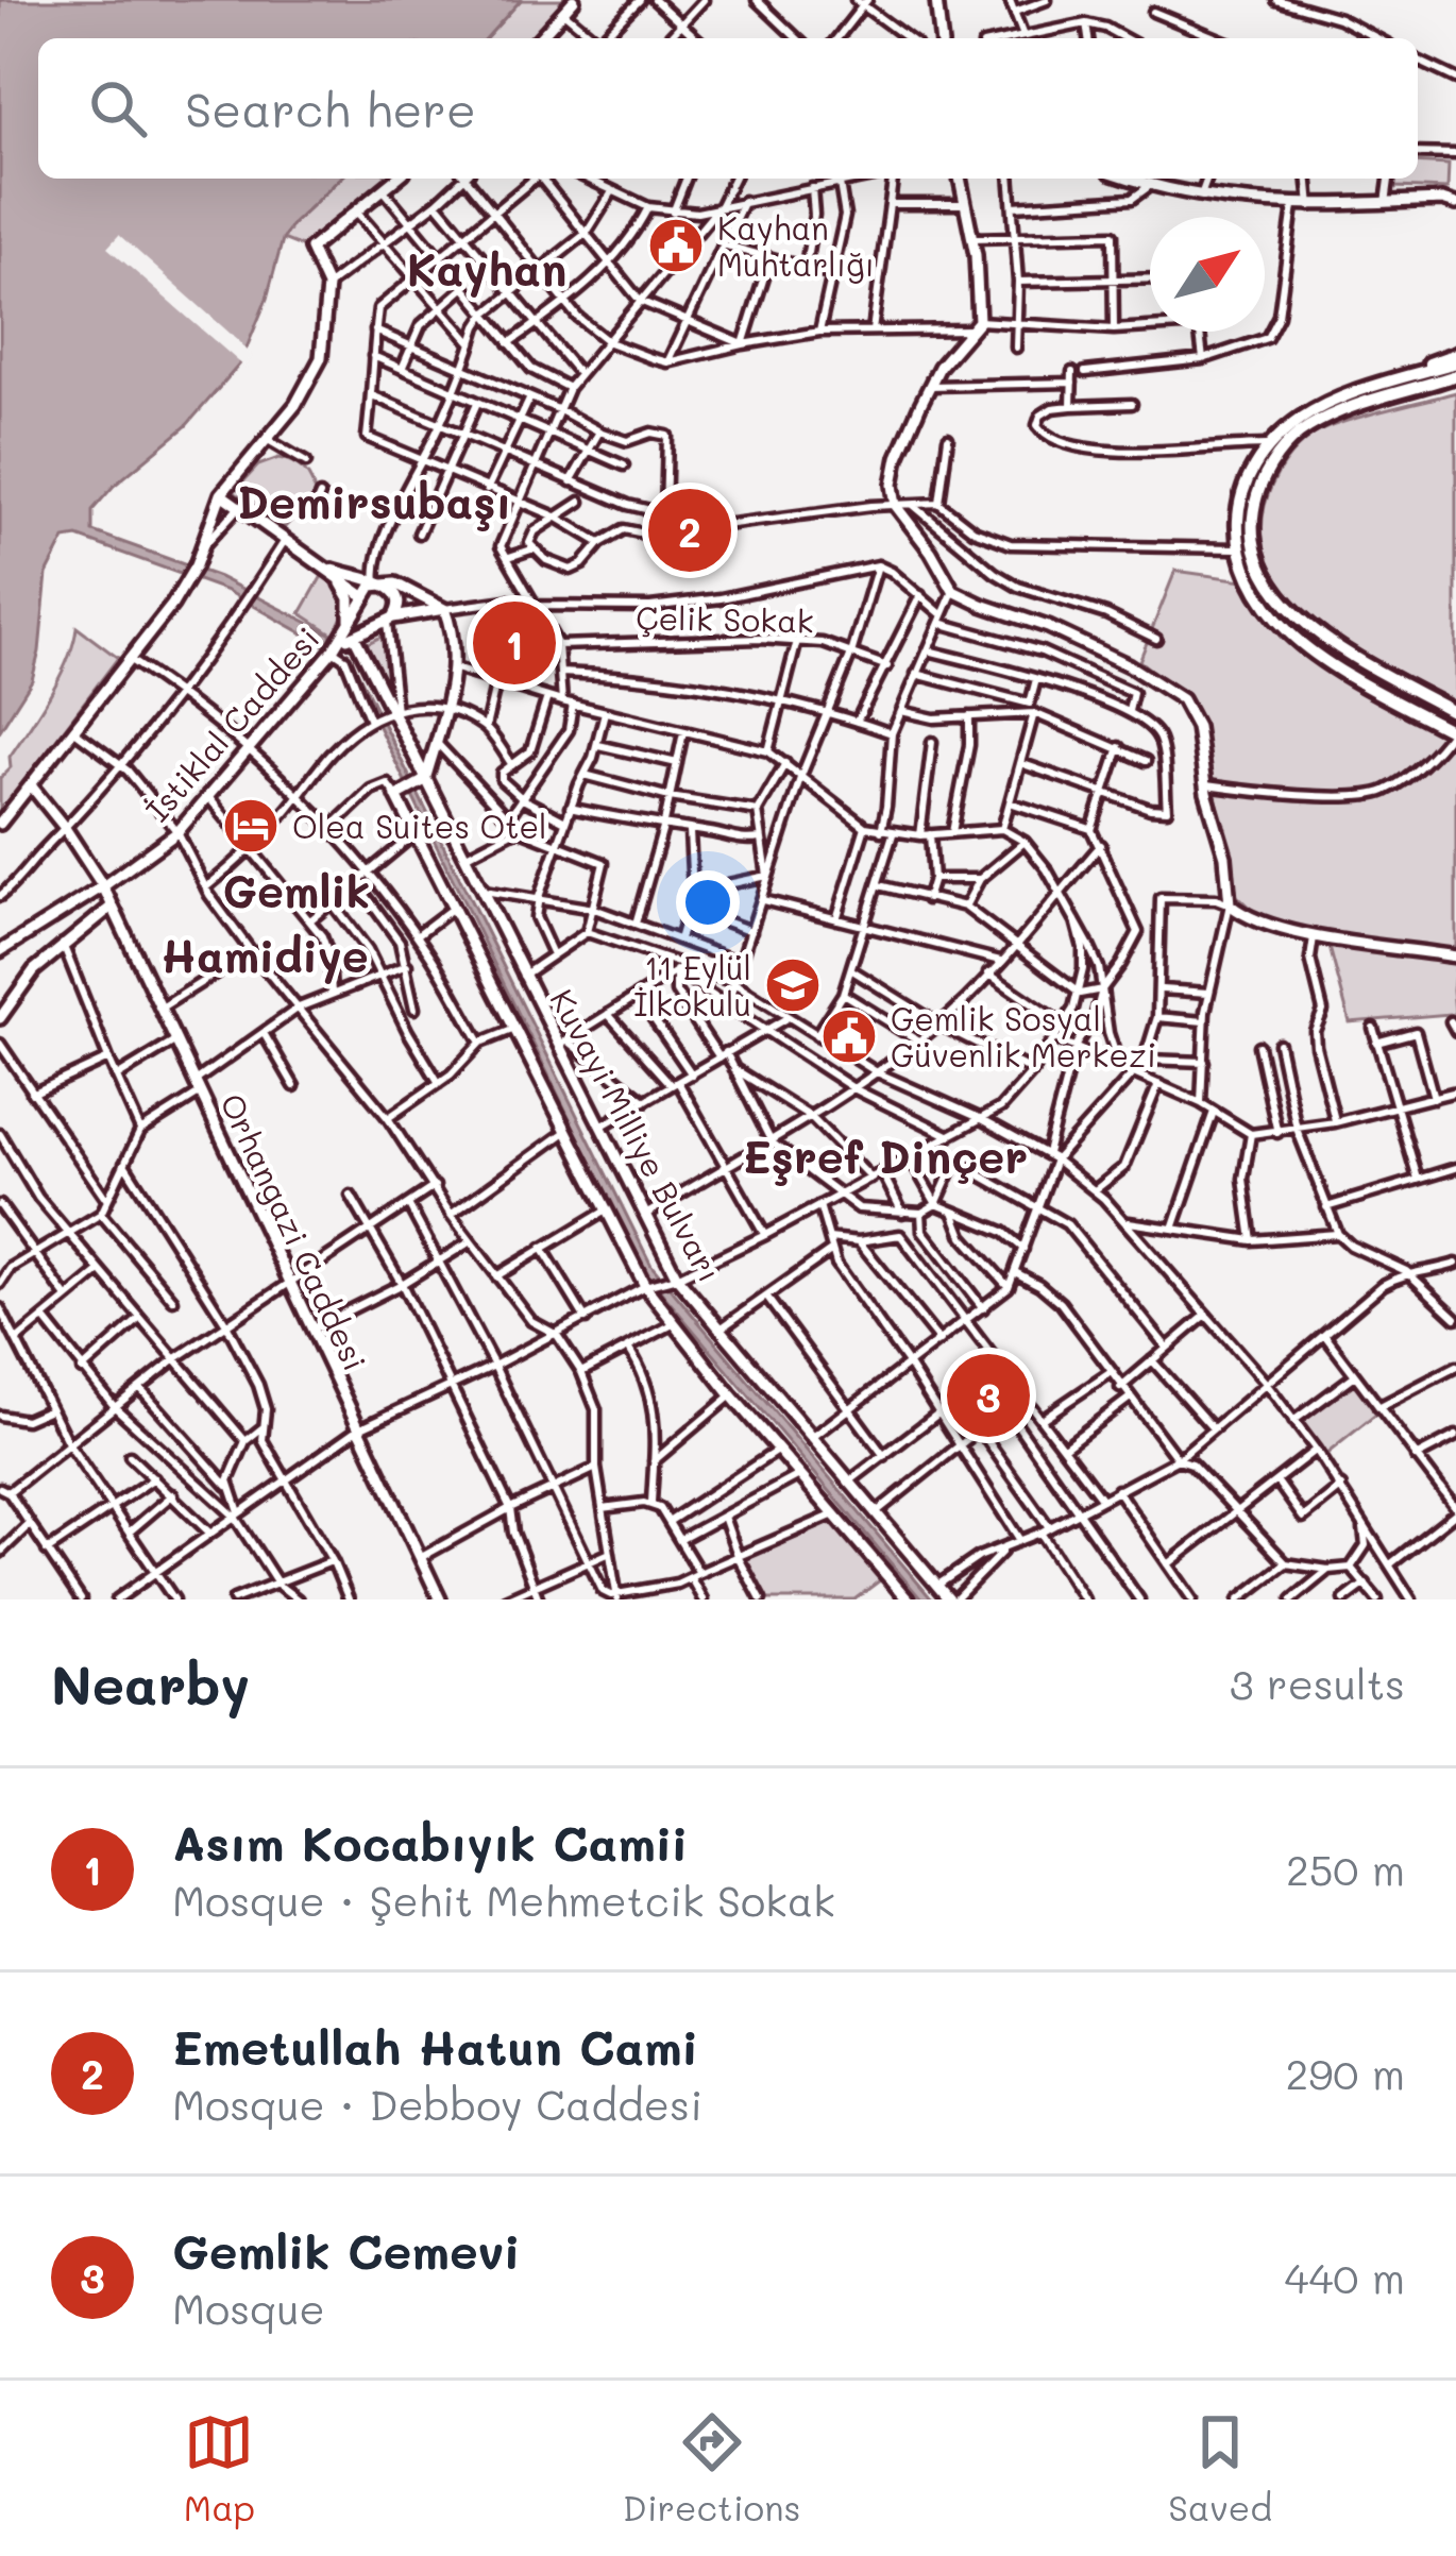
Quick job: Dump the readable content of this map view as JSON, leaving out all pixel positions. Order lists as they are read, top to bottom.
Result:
{
  "streets": {
    "street": [
      "Çelik Sokak",
      "İstiklal Caddesi",
      "Kuvayi Milliye Bulvarı",
      "Orhangazi Caddesi"
    ]
  },
  "crossings": [
    ["İstiklal Caddesi", "Kuvayi Milliye Bulvarı"],
    ["İstiklal Caddesi", "Orhangazi Caddesi"]
  ],
  "districts": [
    "Kayhan",
    "Demirsubaşı",
    "Gemlik",
    "Hamidiye",
    "Eşref Dinçer"
  ],
  "places": {
    "public building": ["Kayhan Muhtarlığı", "Gemlik Sosyal Güvenlik Merkezi"],
    "hotel": ["Olea Suites Otel"],
    "school or university": ["11 Eylül İlkokulu"]
  },
  "north": "top right",
  "page": {
    "search": "Search here",
    "pins": ["2", "1", "3"],
    "heading": ["Nearby", "3 results"],
    "list": [
      {
        "mark": "1",
        "name": "Asım Kocabıyık Camii",
        "note": "Mosque · Şehit Mehmetcik Sokak",
        "value": "250 m"
      },
      {
        "mark": "2",
        "name": "Emetullah Hatun Cami",
        "note": "Mosque · Debboy Caddesi",
        "value": "290 m"
      },
      {
        "mark": "3",
        "name": "Gemlik Cemevi",
        "note": "Mosque",
        "value": "440 m"
      }
    ],
    "nav": ["Map", "Directions", "Saved"]
  }
}
